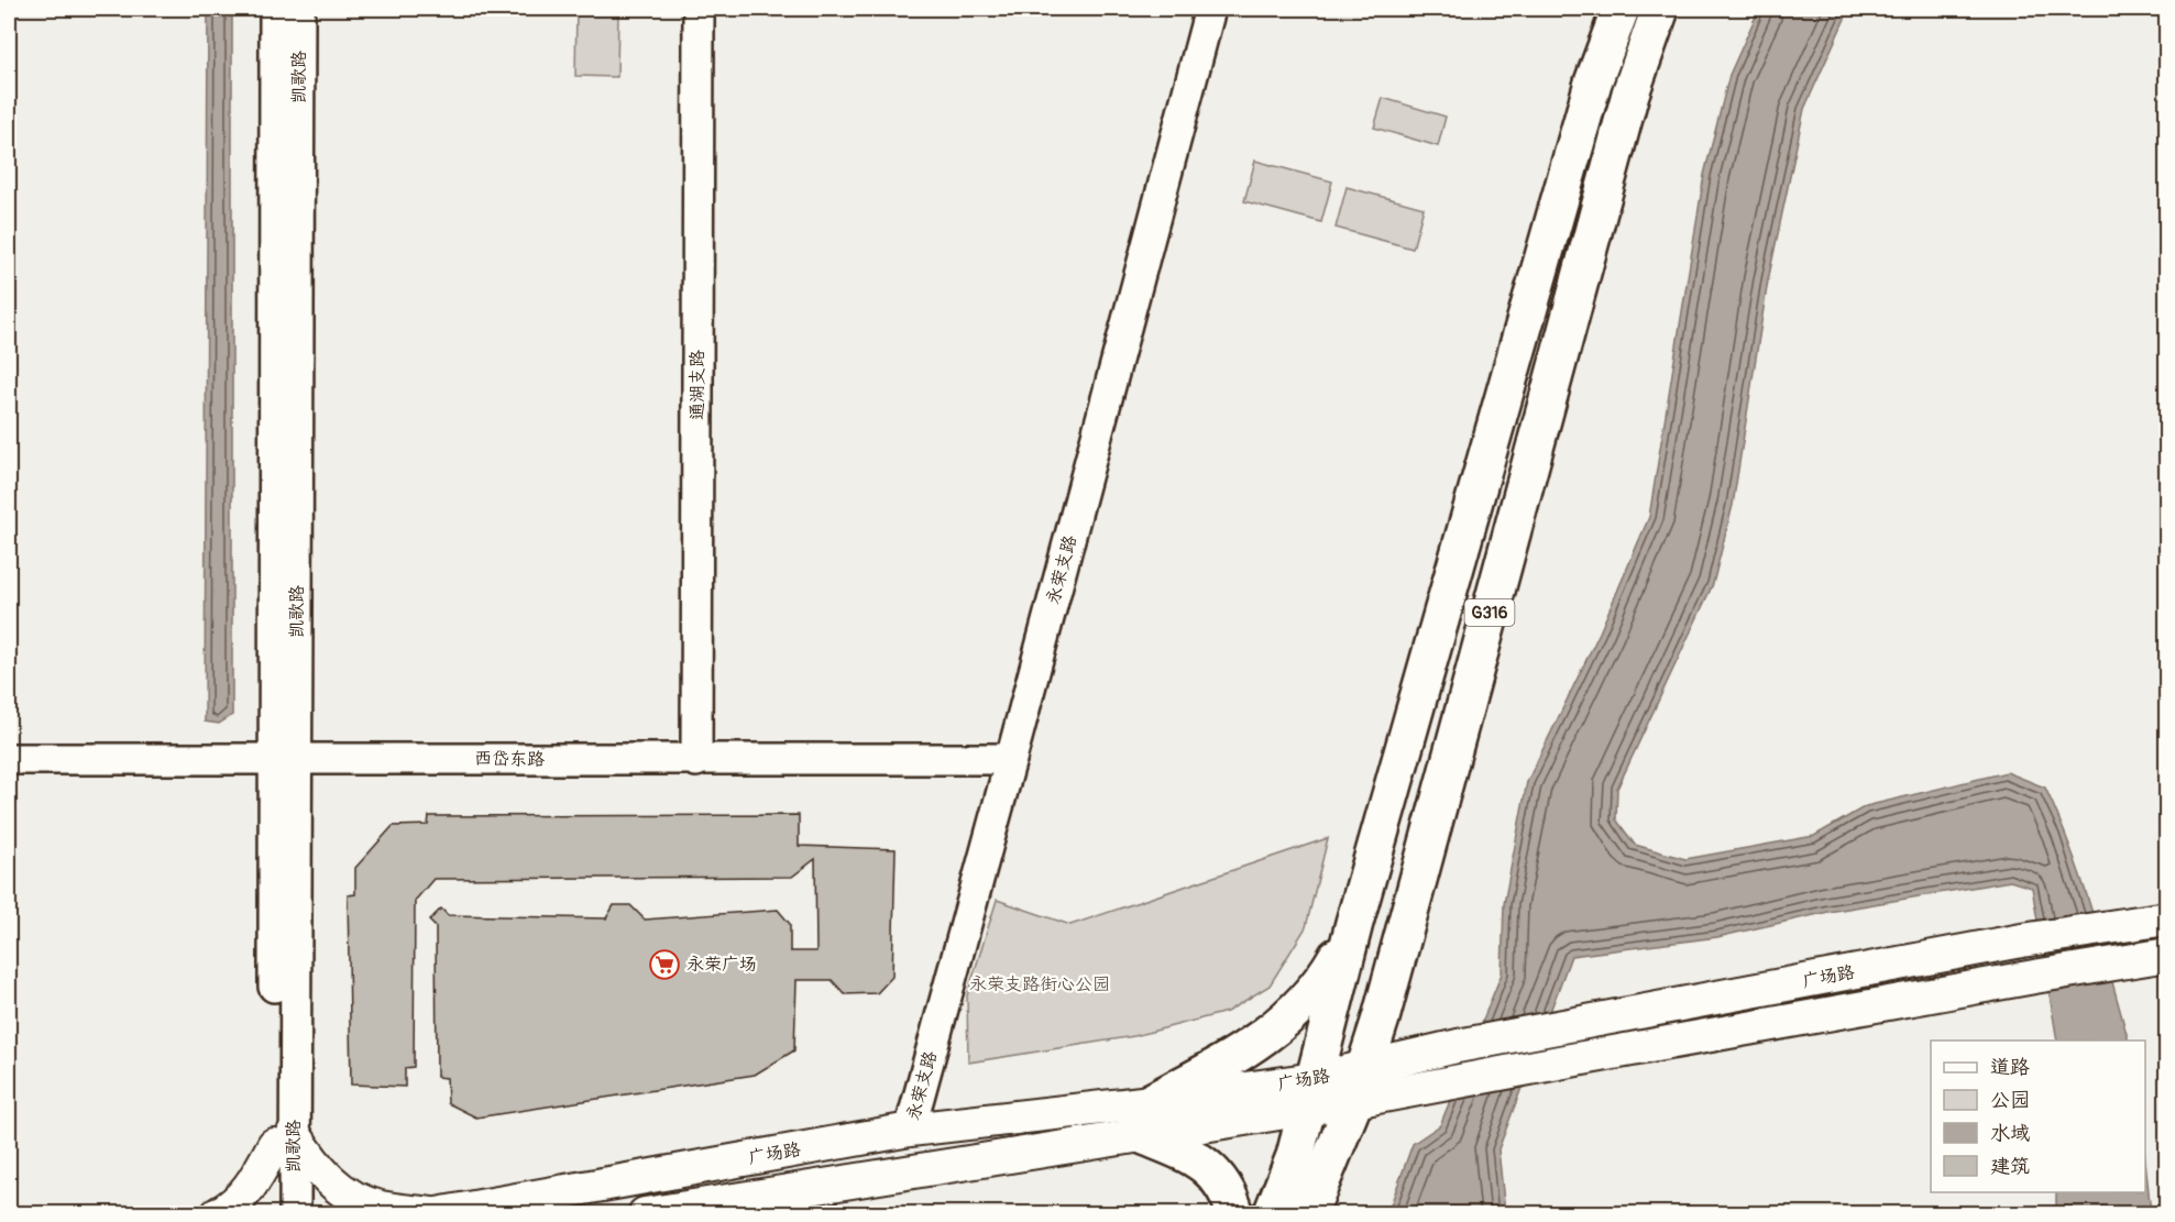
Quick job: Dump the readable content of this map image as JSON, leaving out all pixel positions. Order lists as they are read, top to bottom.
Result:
{
  "streets": {
    "highway": ["G316"],
    "main road": ["广场路"],
    "street": [
      "凯歌路",
      "通湖支路",
      "永荣支路",
      "西岱东路"
    ]
  },
  "crossings": [
    ["凯歌路", "西岱东路"],
    ["凯歌路", "广场路"],
    ["通湖支路", "西岱东路"],
    ["永荣支路", "西岱东路"],
    ["永荣支路", "广场路"],
    ["G316", "广场路"]
  ],
  "parks": ["永荣支路街心公园"],
  "places": {
    "supermarket": ["永荣广场"]
  },
  "legend": [
    "道路",
    "公园",
    "水域",
    "建筑"
  ]
}
